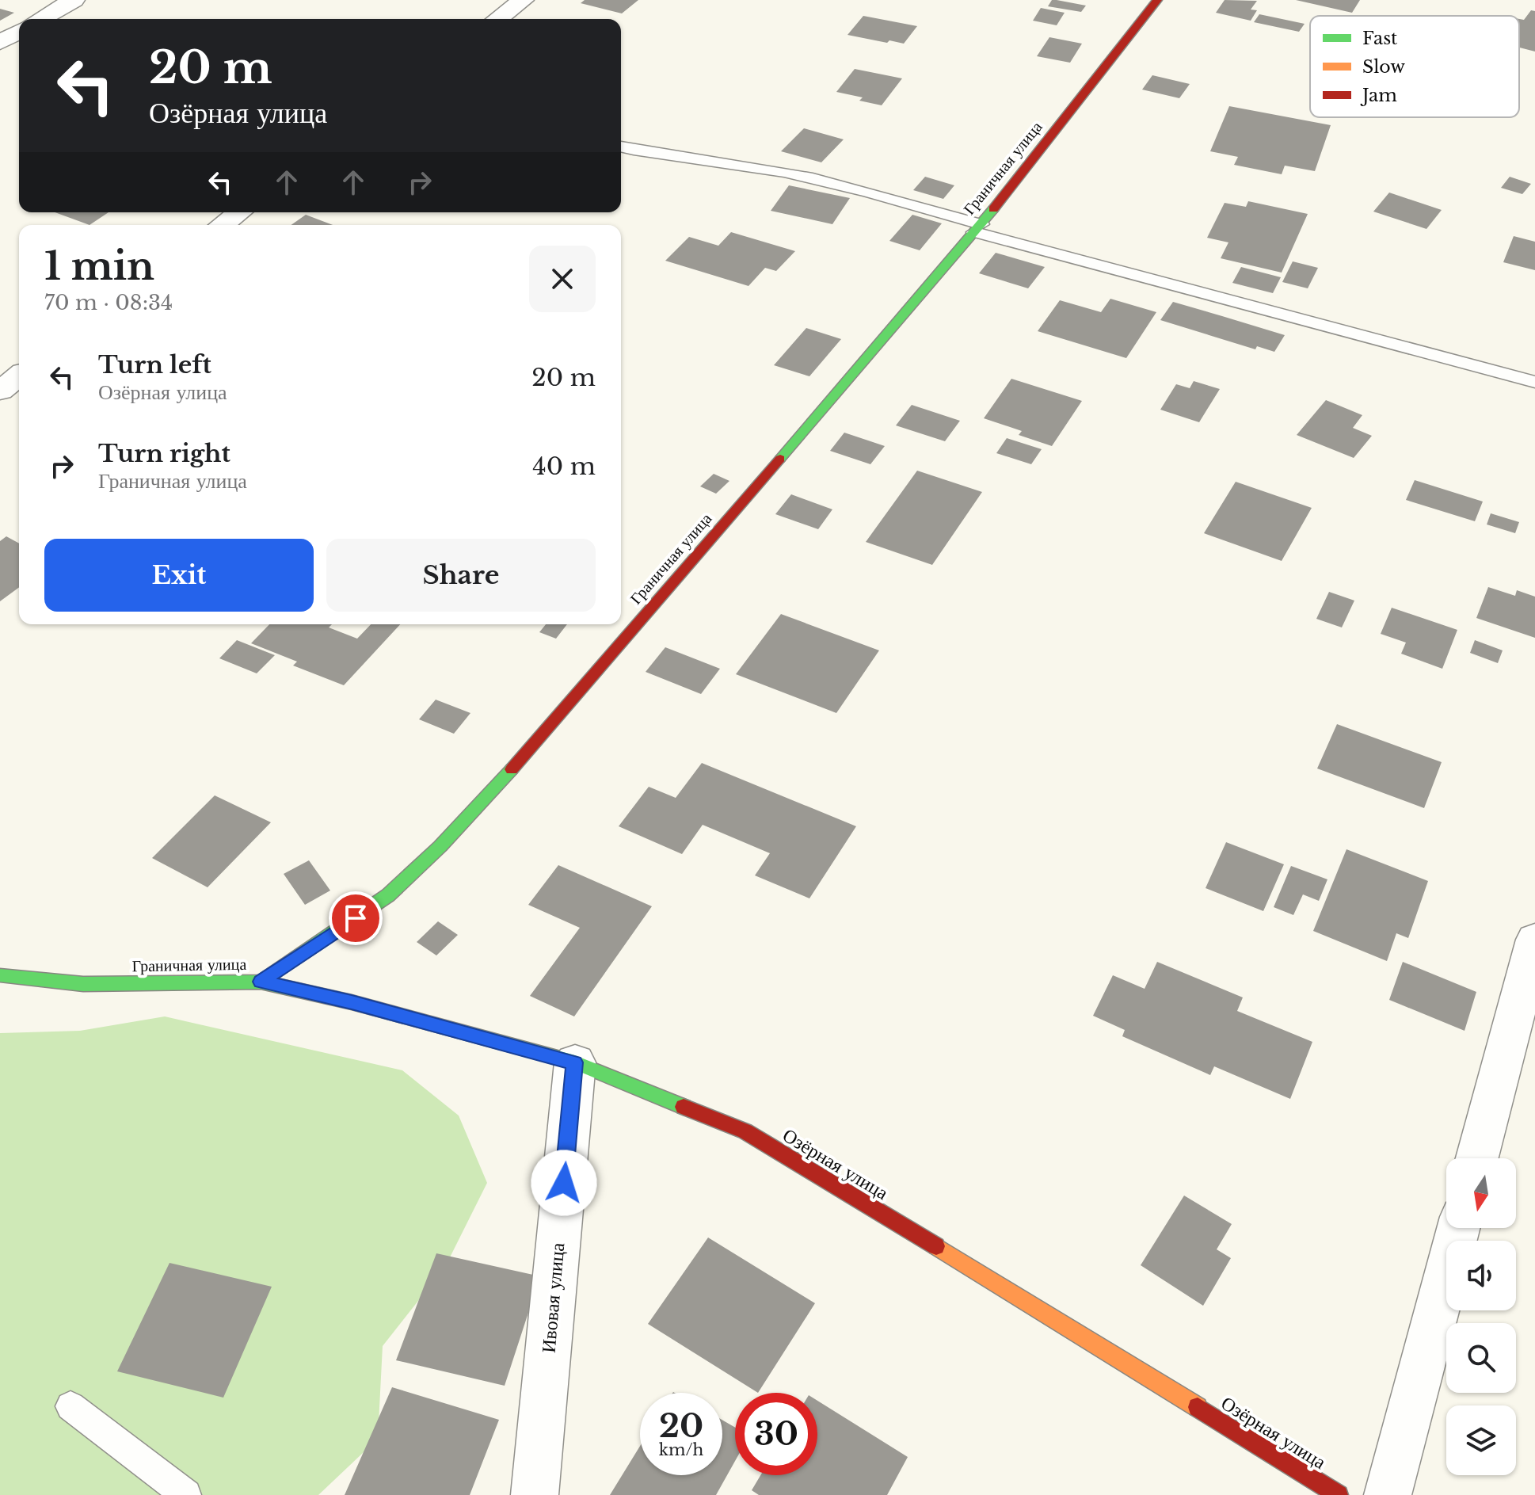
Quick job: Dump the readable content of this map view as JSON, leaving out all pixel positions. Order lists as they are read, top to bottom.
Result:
{
  "streets": {
    "street": ["Граничная улица", "Озёрная улица", "Ивовая улица"]
  },
  "crossings": [
    ["Граничная улица", "Озёрная улица"],
    ["Озёрная улица", "Ивовая улица"]
  ],
  "legend": ["Fast", "Slow", "Jam"],
  "north": "bottom",
  "page": {
    "turn": ["20 m", "Озёрная улица"],
    "heading": ["1 min", "70 m · 08:34"],
    "list": [
      {
        "name": "Turn left",
        "note": "Озёрная улица",
        "value": "20 m"
      },
      {
        "name": "Turn right",
        "note": "Граничная улица",
        "value": "40 m"
      }
    ],
    "buttons": ["Exit", "Share"],
    "speed": "20 km/h",
    "limit": "30"
  }
}
